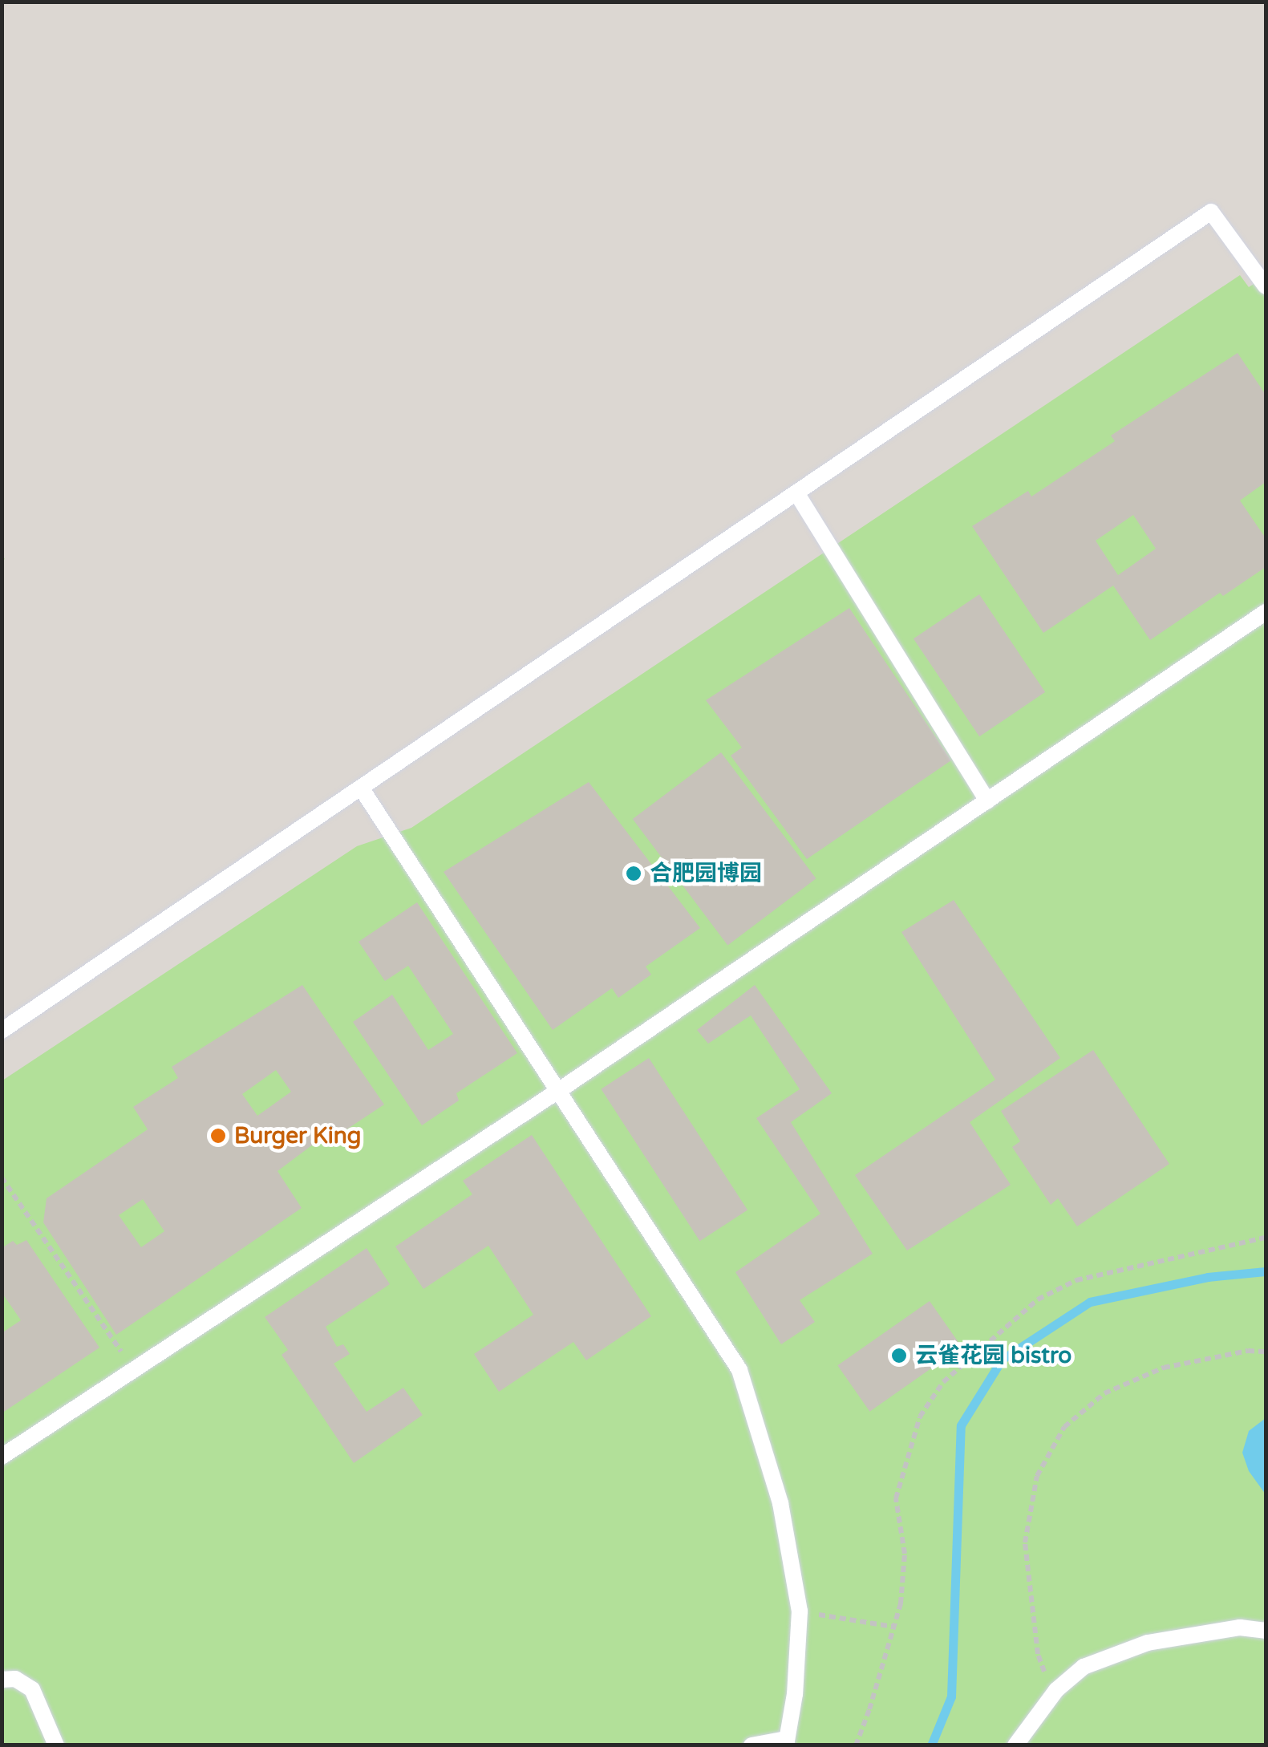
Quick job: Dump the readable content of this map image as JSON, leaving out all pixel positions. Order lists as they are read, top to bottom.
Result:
{
  "places": ["合肥园博园", "Burger King", "云雀花园 bistro"]
}
